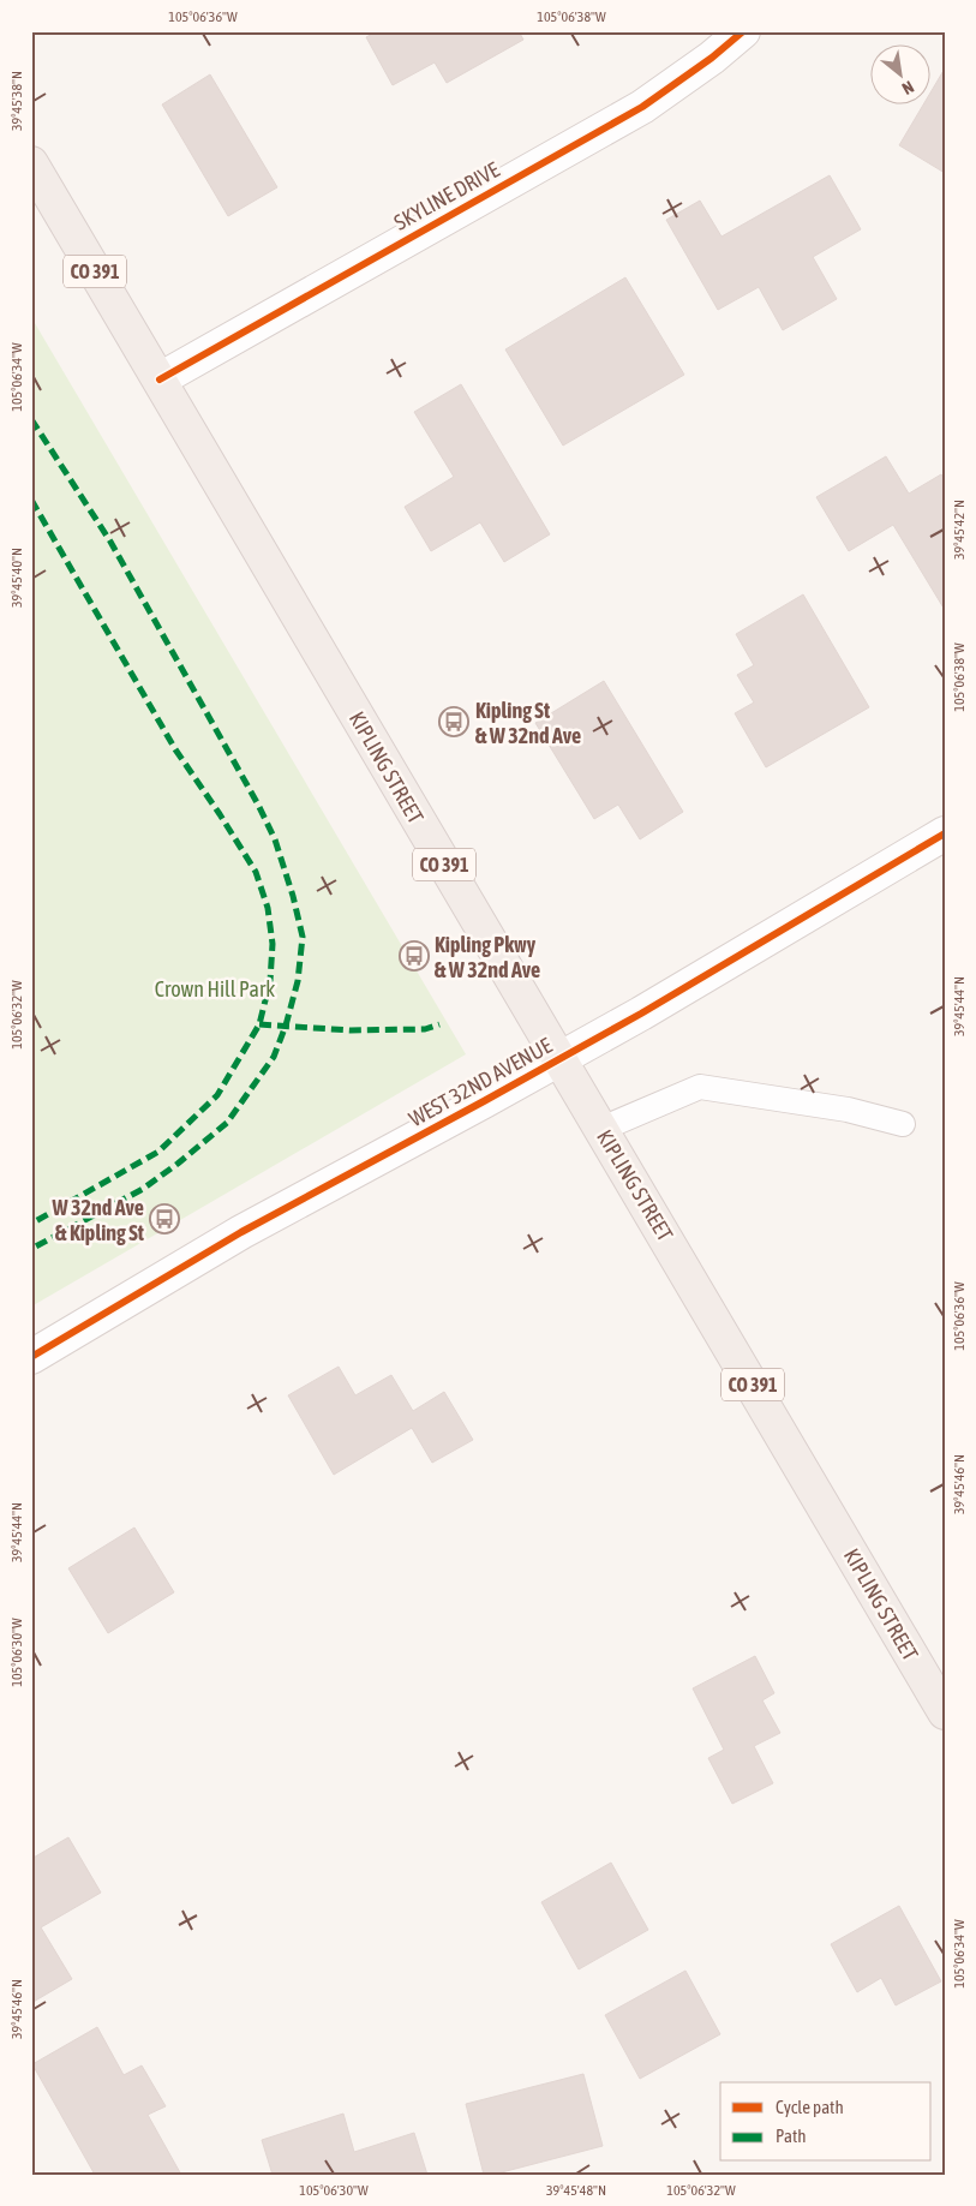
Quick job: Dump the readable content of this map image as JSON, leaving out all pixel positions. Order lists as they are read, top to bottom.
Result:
{
  "streets": {
    "main road": ["CO 391", "KIPLING STREET"],
    "street": ["SKYLINE DRIVE", "WEST 32ND AVENUE"]
  },
  "crossings": [
    ["SKYLINE DRIVE", "KIPLING STREET"],
    ["KIPLING STREET", "WEST 32ND AVENUE"]
  ],
  "parks": ["Crown Hill Park"],
  "places": {
    "bus stop": ["Kipling St & W 32nd Ave", "Kipling Pkwy & W 32nd Ave", "W 32nd Ave & Kipling St"]
  },
  "legend": ["Cycle path", "Path"],
  "north": "bottom right",
  "coordinates": [
    "105°06'36\"W",
    "105°06'38\"W",
    "39°45'38\"N",
    "105°06'34\"W",
    "39°45'42\"N",
    "39°45'40\"N",
    "39°45'44\"N",
    "105°06'32\"W",
    "39°45'46\"N",
    "105°06'30\"W",
    "39°45'48\"N"
  ]
}
